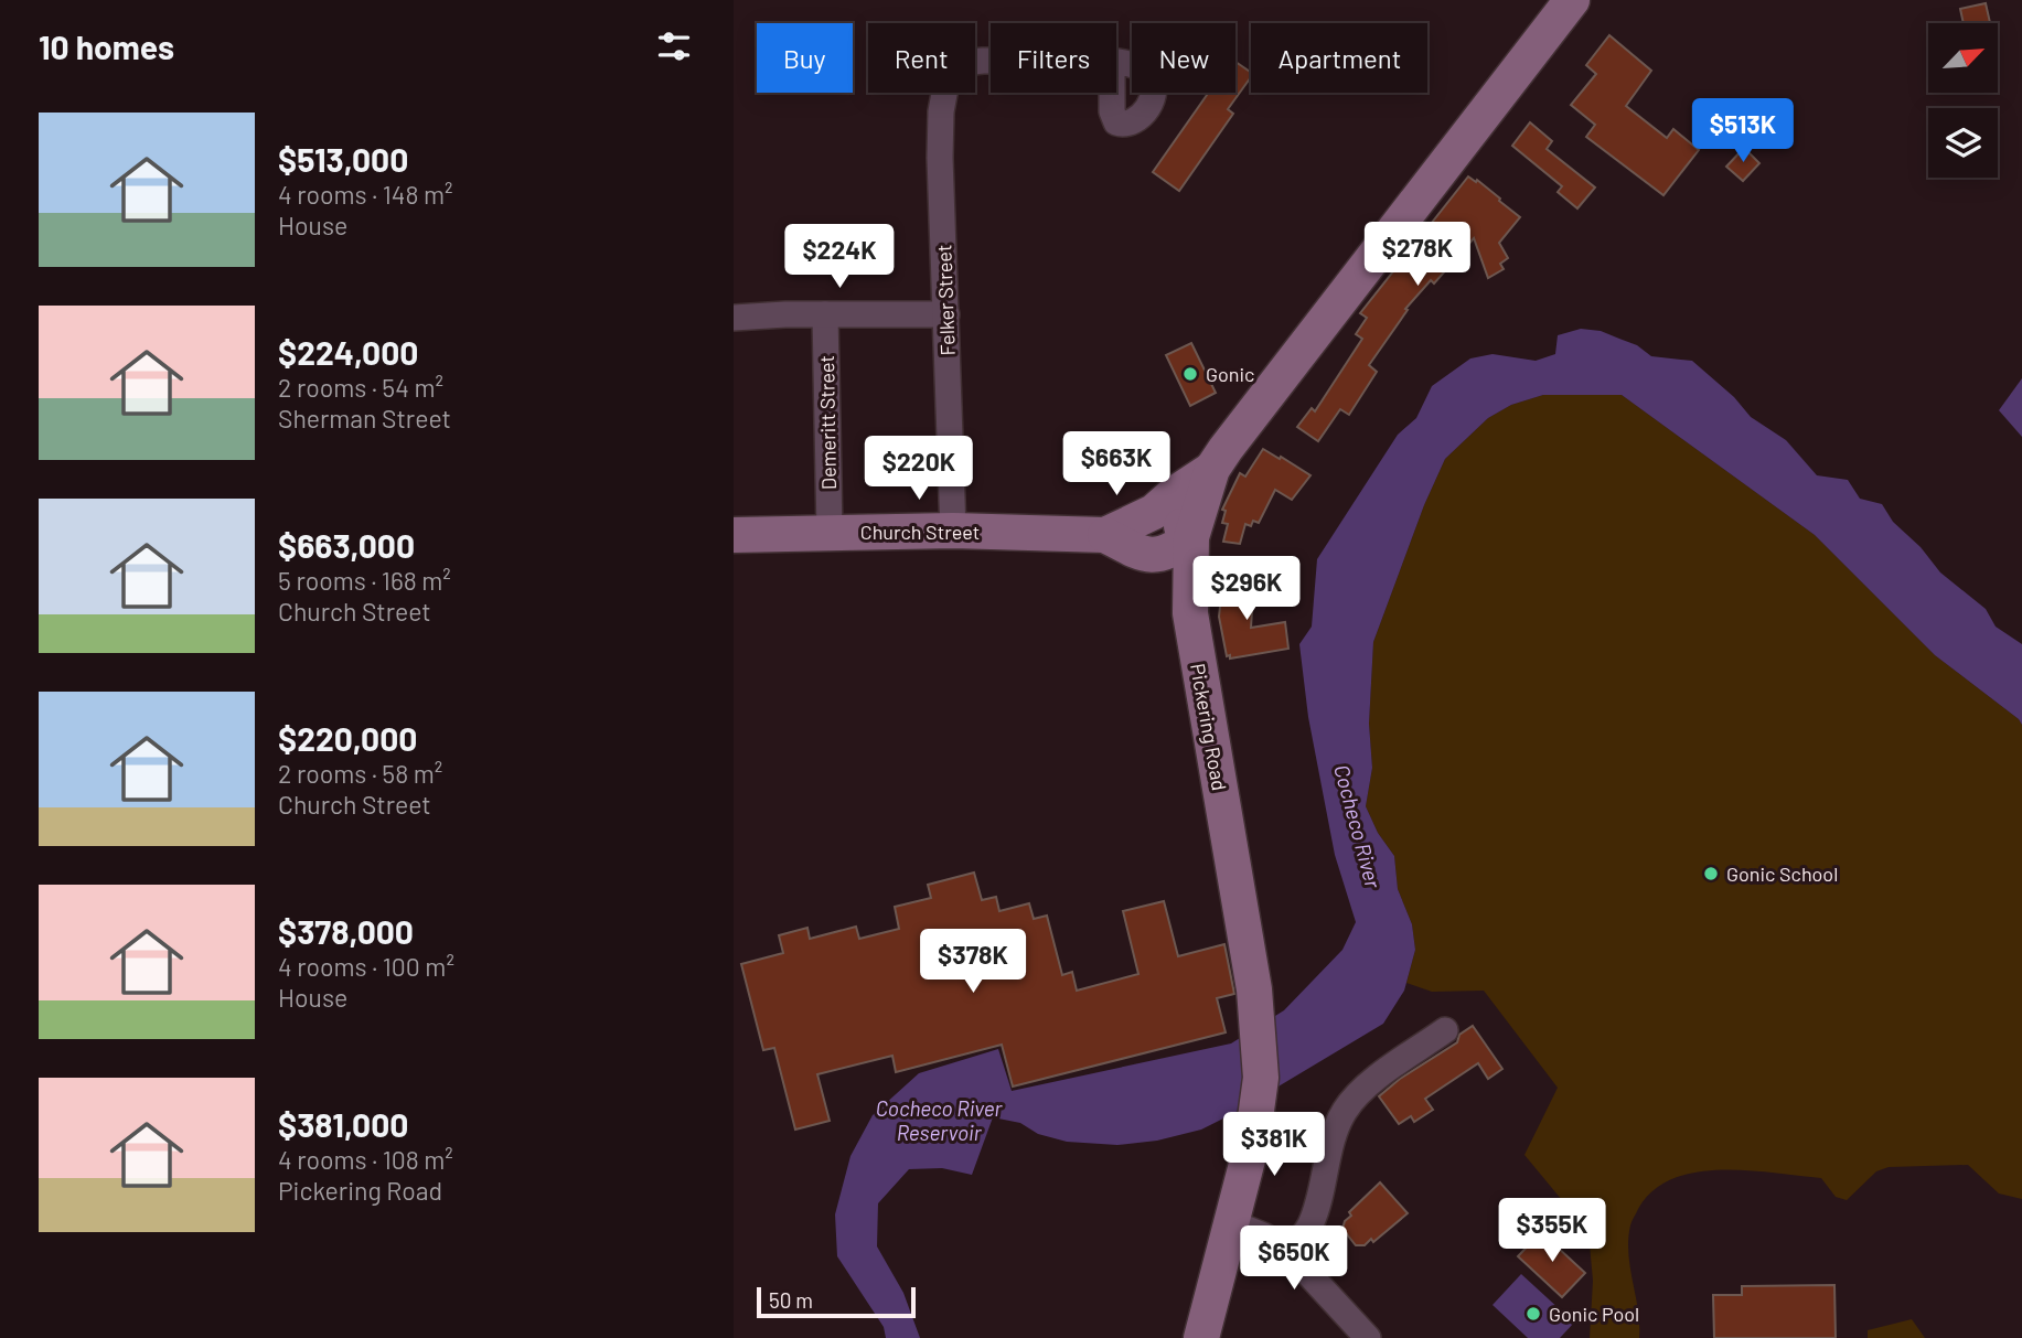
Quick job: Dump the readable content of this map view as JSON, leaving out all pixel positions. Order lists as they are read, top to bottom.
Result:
{
  "streets": {
    "main road": ["Church Street", "Pickering Road"],
    "street": ["Felker Street", "Demeritt Street"]
  },
  "crossings": [
    ["Felker Street", "Church Street"],
    ["Demeritt Street", "Church Street"],
    ["Church Street", "Pickering Road"]
  ],
  "water": ["Cocheco River", "Cocheco River Reservoir"],
  "places": ["Gonic", "Gonic School", "Gonic Pool"],
  "scale_bar": "50 m",
  "north": "top right",
  "page": {
    "heading": "10 homes",
    "chip": [
      "Buy",
      "Rent",
      "Filters",
      "New",
      "Apartment"
    ],
    "list": [
      {
        "name": "$513,000",
        "note": "4 rooms · 148 m² · House"
      },
      {
        "name": "$224,000",
        "note": "2 rooms · 54 m² · Sherman Street"
      },
      {
        "name": "$663,000",
        "note": "5 rooms · 168 m² · Church Street"
      },
      {
        "name": "$220,000",
        "note": "2 rooms · 58 m² · Church Street"
      },
      {
        "name": "$378,000",
        "note": "4 rooms · 100 m² · House"
      },
      {
        "name": "$381,000",
        "note": "4 rooms · 108 m² · Pickering Road"
      }
    ],
    "price": [
      "$513K",
      "$278K",
      "$224K",
      "$663K",
      "$220K",
      "$296K",
      "$378K",
      "$381K",
      "$355K",
      "$650K"
    ],
    "scale": "50 m"
  }
}
